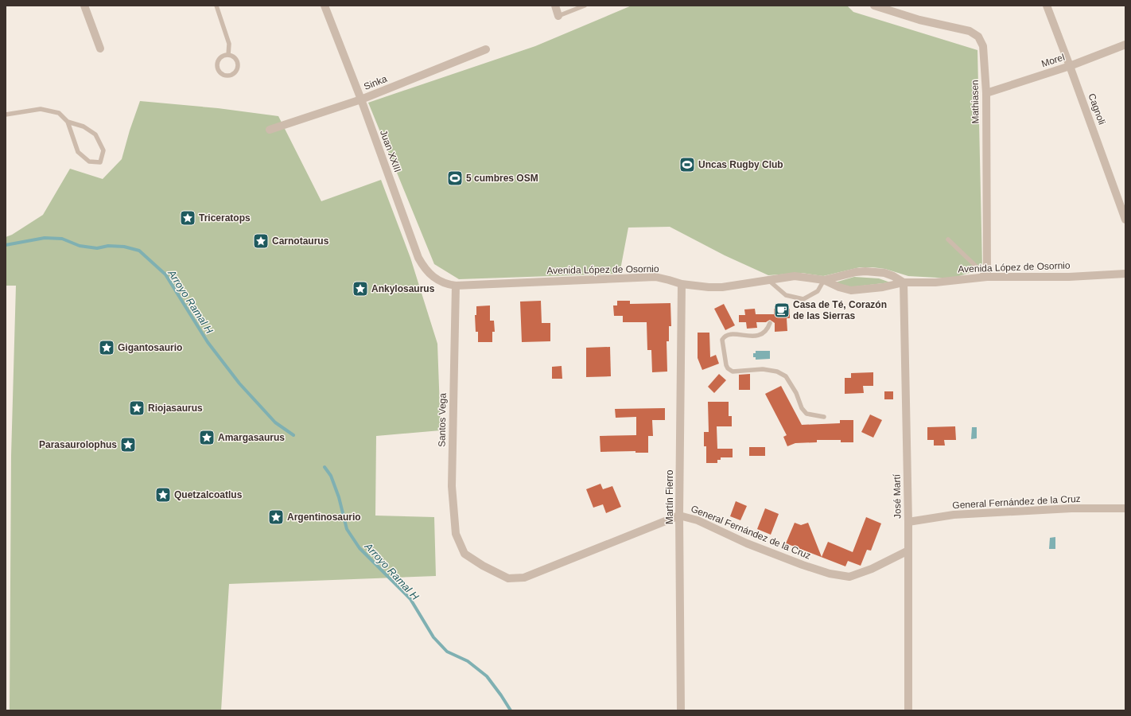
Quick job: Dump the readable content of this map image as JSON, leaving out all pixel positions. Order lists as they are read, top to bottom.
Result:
{
  "streets": {
    "street": [
      "Morel",
      "Sinka",
      "Mathiasen",
      "Cagnoli",
      "Juan XXIII",
      "Avenida López de Osornio",
      "Santos Vega",
      "José Martí",
      "Martín Fierro",
      "General Fernández de la Cruz"
    ]
  },
  "crossings": [
    ["Morel", "Mathiasen"],
    ["Morel", "Cagnoli"],
    ["Sinka", "Juan XXIII"],
    ["Mathiasen", "Avenida López de Osornio"],
    ["Juan XXIII", "Avenida López de Osornio"],
    ["Juan XXIII", "Santos Vega"],
    ["Avenida López de Osornio", "Santos Vega"],
    ["Avenida López de Osornio", "José Martí"],
    ["Avenida López de Osornio", "Martín Fierro"],
    ["Santos Vega", "General Fernández de la Cruz"],
    ["José Martí", "General Fernández de la Cruz"],
    ["Martín Fierro", "General Fernández de la Cruz"]
  ],
  "water": ["Arroyo Ramal H"],
  "places": {
    "sports": ["Uncas Rugby Club", "5 cumbres OSM"],
    "place": [
      "Triceratops",
      "Carnotaurus",
      "Ankylosaurus",
      "Gigantosaurio",
      "Riojasaurus",
      "Amargasaurus",
      "Parasaurolophus",
      "Quetzalcoatlus",
      "Argentinosaurio"
    ],
    "cafe": ["Casa de Té, Corazón de las Sierras"]
  }
}
